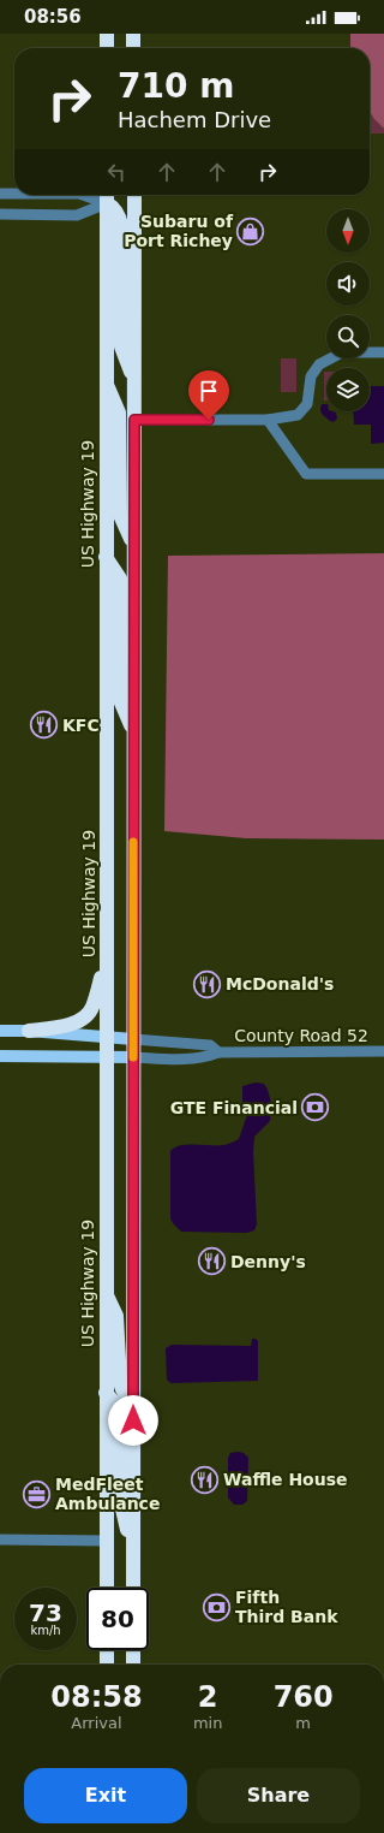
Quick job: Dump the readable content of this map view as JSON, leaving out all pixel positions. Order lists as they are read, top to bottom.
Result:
{
  "streets": {
    "highway": ["US Highway 19"],
    "street": ["County Road 52"]
  },
  "places": {
    "shop": ["Subaru of Port Richey"],
    "restaurant": [
      "KFC",
      "McDonald's",
      "Denny's",
      "Waffle House"
    ],
    "bank": ["GTE Financial", "Fifth Third Bank"],
    "office": ["MedFleet Ambulance"]
  },
  "north": "bottom",
  "page": {
    "status": "08:56",
    "turn": ["710 m", "Hachem Drive"],
    "speed": "73 km/h",
    "limit": "80",
    "eta": [
      "08:58",
      "Arrival",
      "2",
      "min",
      "760",
      "m"
    ],
    "buttons": ["Exit", "Share"]
  }
}
